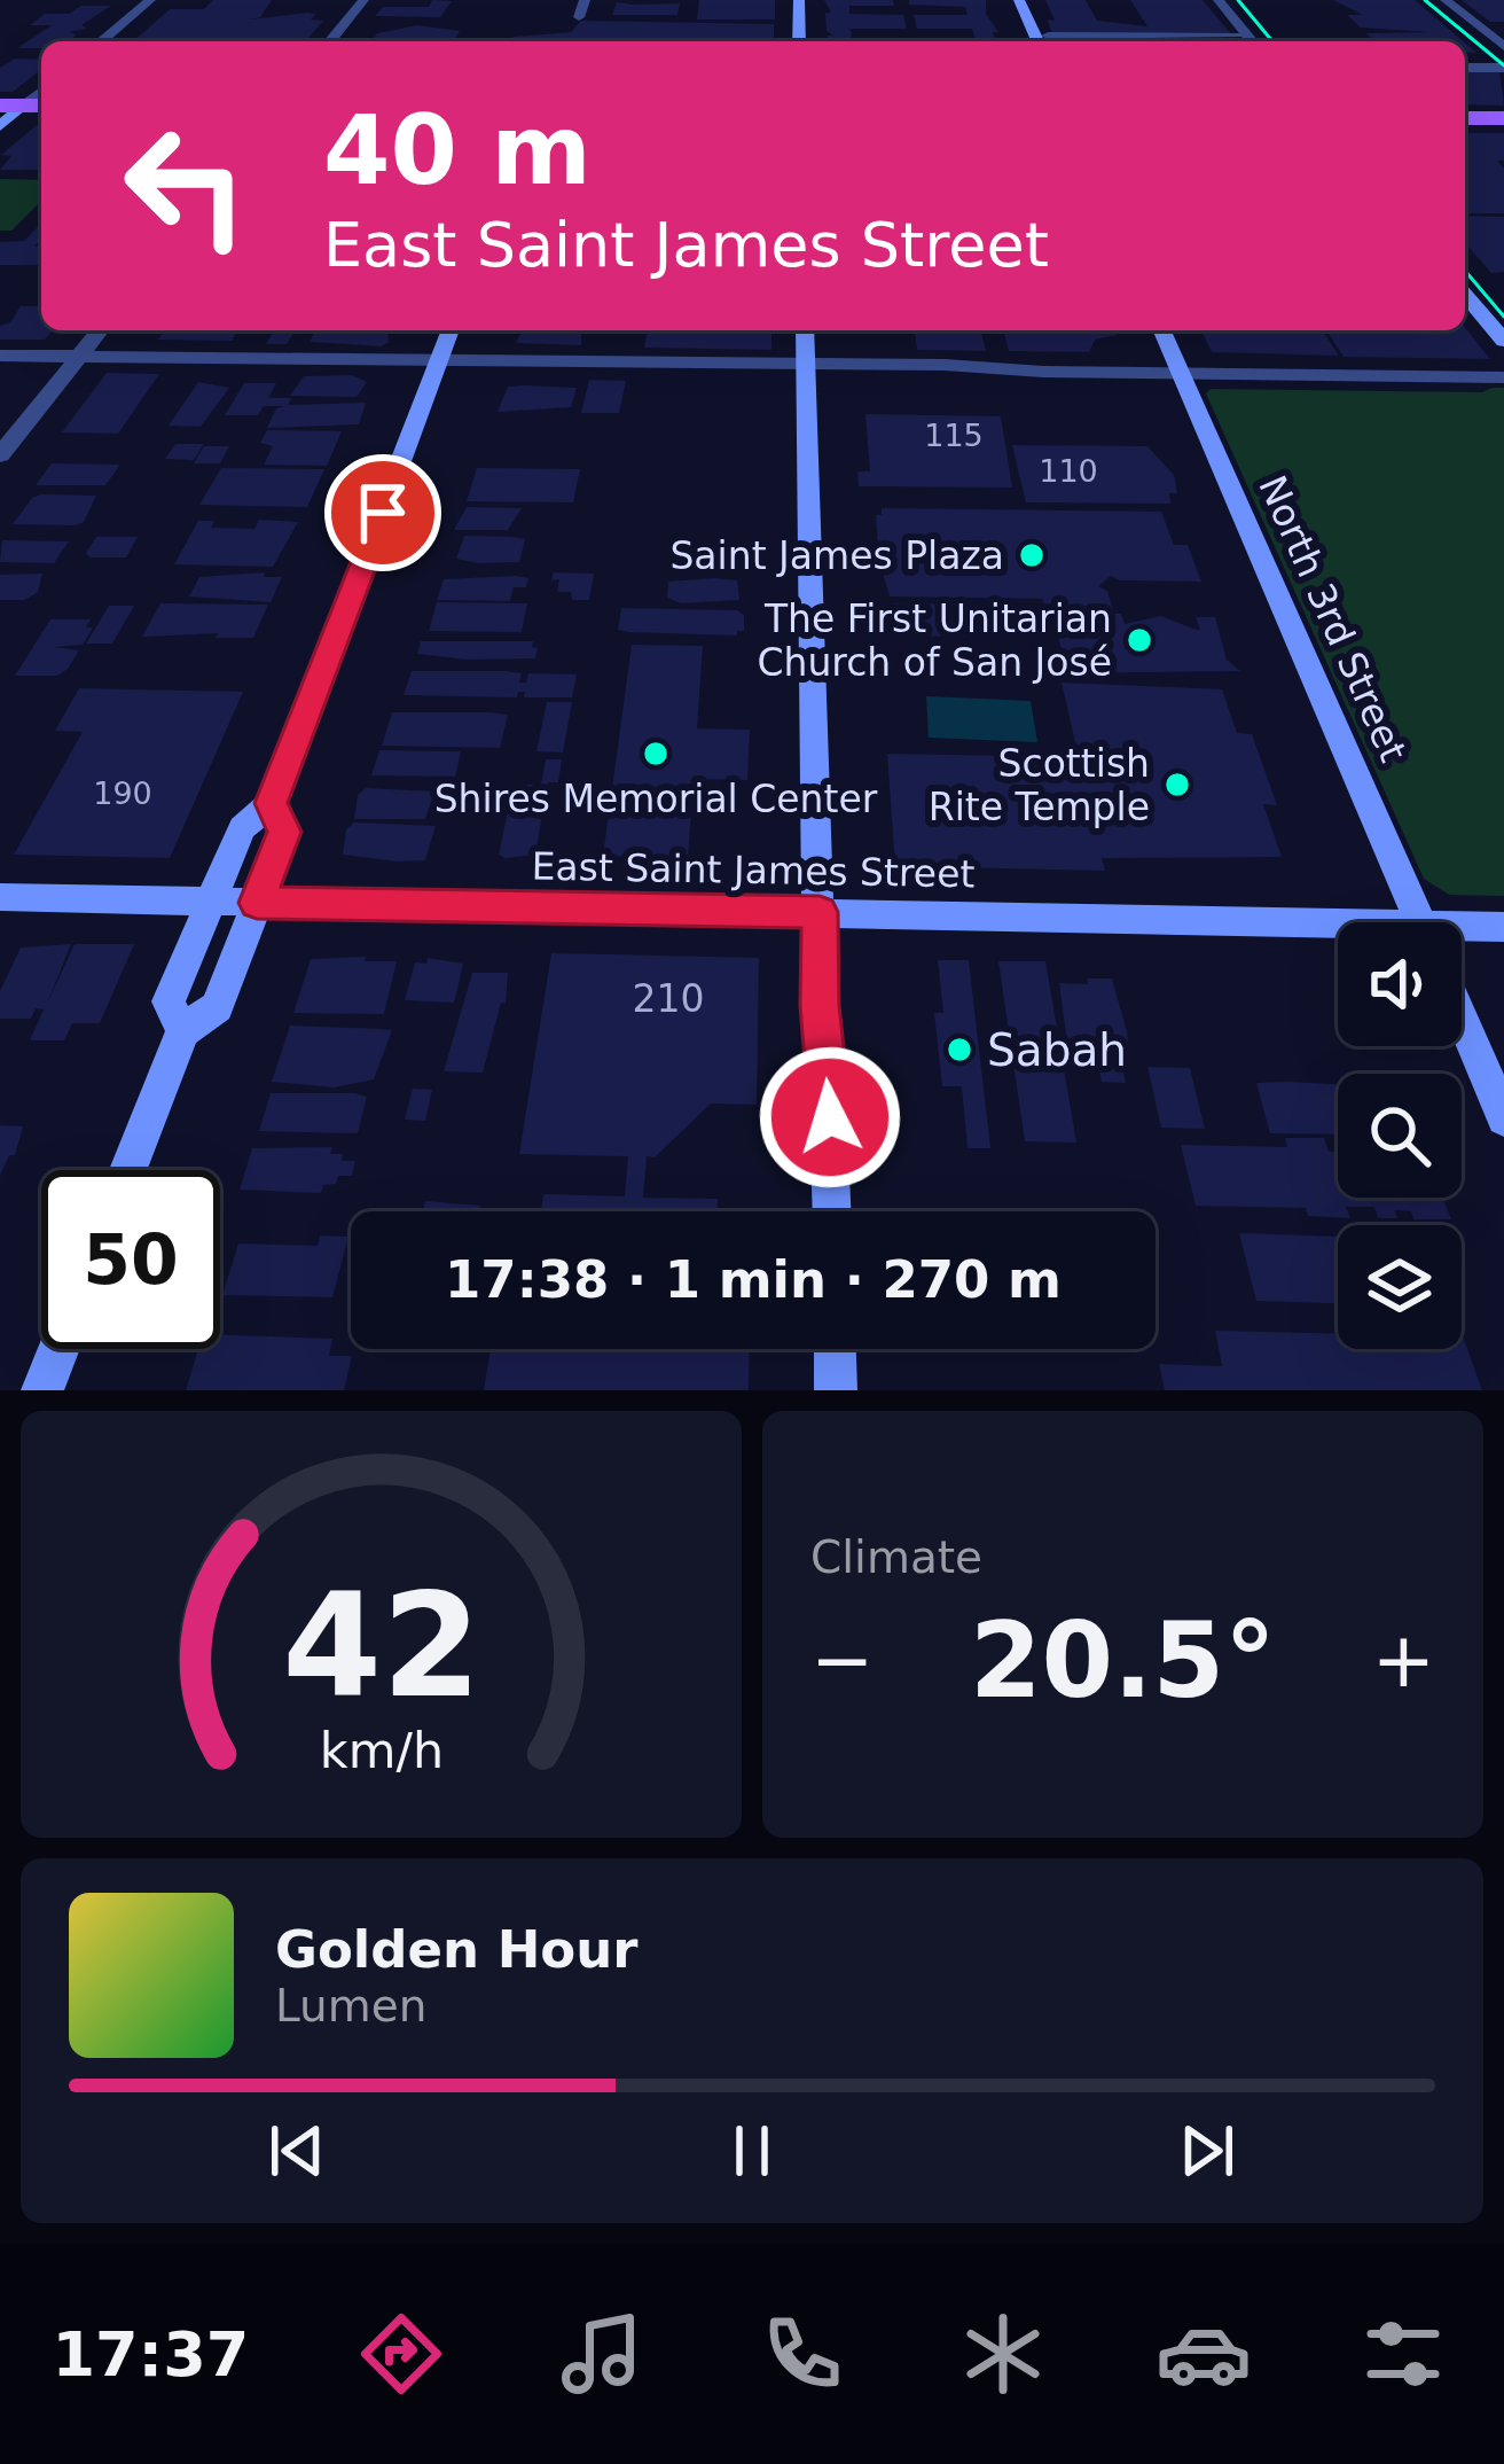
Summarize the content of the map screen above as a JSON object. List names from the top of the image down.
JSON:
{
  "streets": {
    "street": ["North 3rd Street", "East Saint James Street"]
  },
  "places": [
    "Saint James Plaza",
    "The First Unitarian Church of San José",
    "Shires Memorial Center",
    "Scottish Rite Temple",
    "Sabah"
  ],
  "house_numbers": [
    "115",
    "110",
    "190",
    "210"
  ],
  "page": {
    "turn": ["40 m", "East Saint James Street"],
    "limit": "50",
    "trip": "17:38 · 1 min · 270 m",
    "tile": "Climate",
    "heat": ["−", "20.5°", "+"],
    "song": ["Golden Hour", "Lumen"],
    "tabs": "17:37",
    "gauge": ["42", "km/h"]
  }
}
